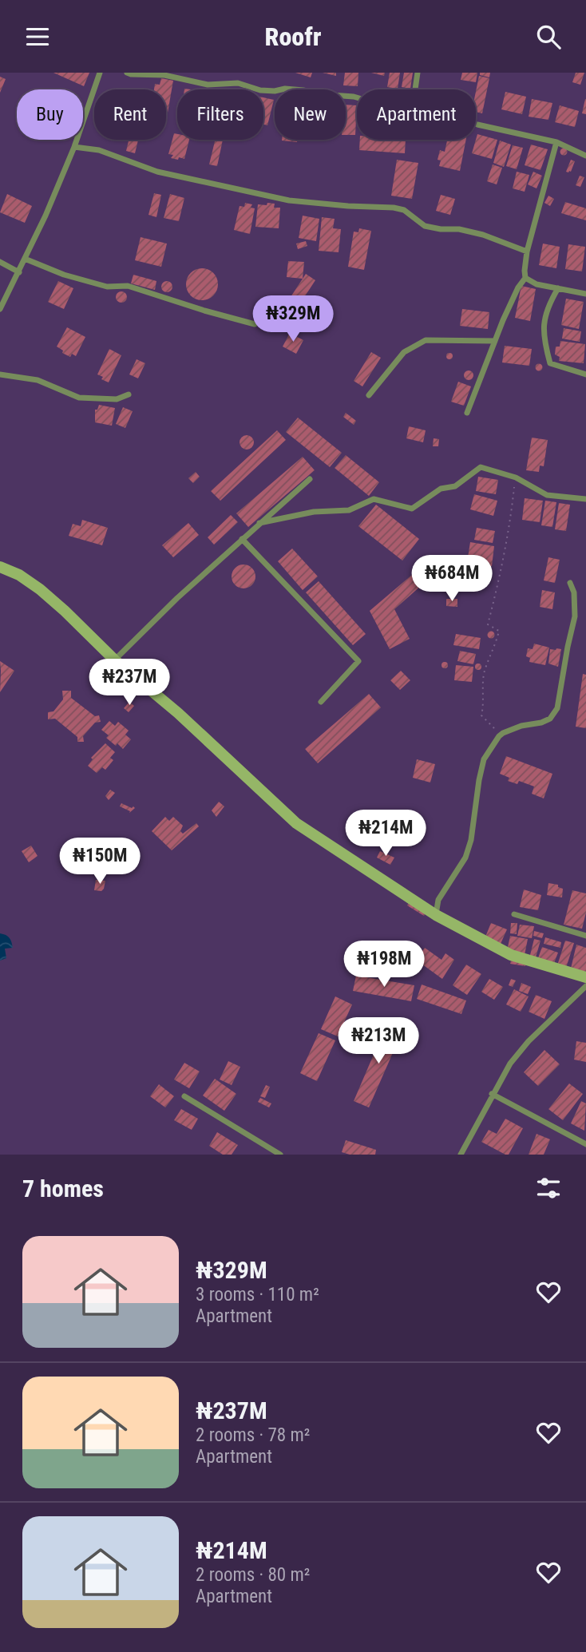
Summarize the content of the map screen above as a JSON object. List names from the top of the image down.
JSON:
{
  "page": {
    "header": "Roofr",
    "chip": [
      "Buy",
      "Rent",
      "Filters",
      "New",
      "Apartment"
    ],
    "price": [
      "₦329M",
      "₦684M",
      "₦237M",
      "₦214M",
      "₦150M",
      "₦198M",
      "₦213M"
    ],
    "heading": "7 homes",
    "list": [
      {
        "name": "₦329M",
        "note": "3 rooms · 110 m² · Apartment"
      },
      {
        "name": "₦237M",
        "note": "2 rooms · 78 m² · Apartment"
      },
      {
        "name": "₦214M",
        "note": "2 rooms · 80 m² · Apartment"
      }
    ]
  }
}
